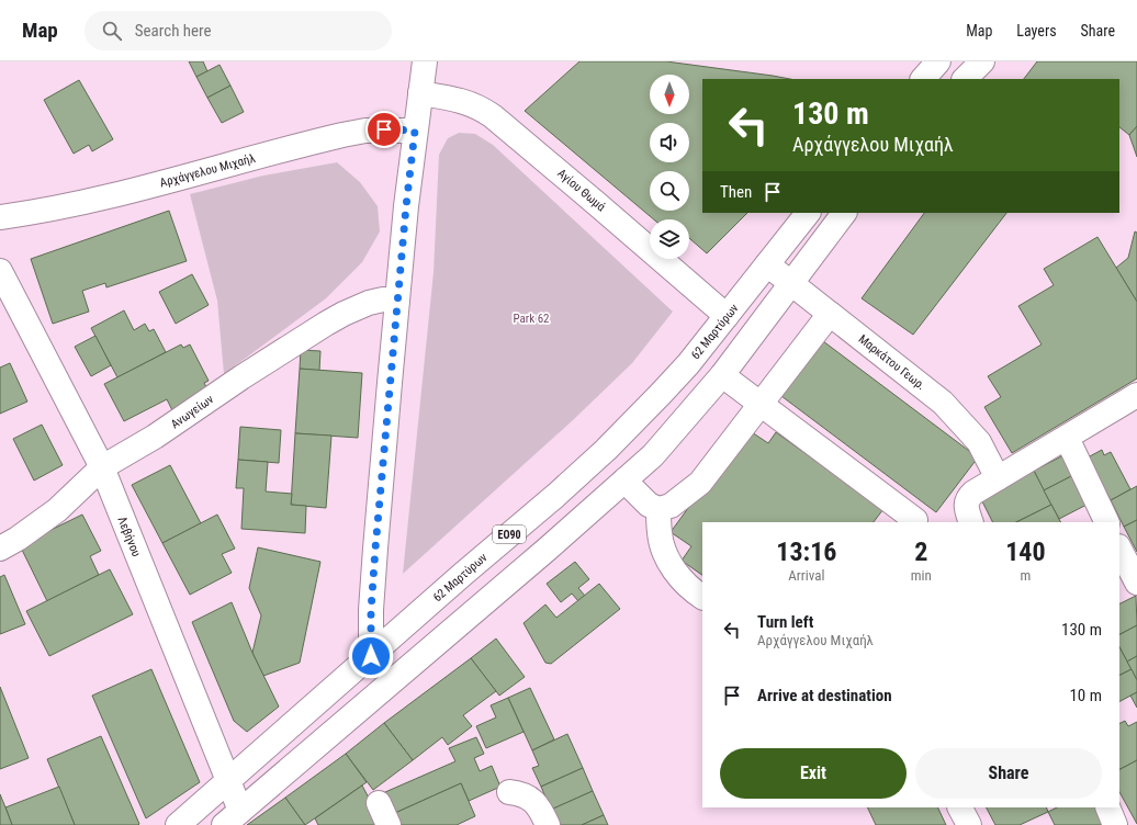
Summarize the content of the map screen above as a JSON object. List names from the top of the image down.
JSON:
{
  "streets": {
    "street": [
      "Αρχάγγελου Μιχαήλ",
      "Αγίου Θωμά",
      "62 Μαρτύρων",
      "Μαρκάτου Γεωρ.",
      "Ανωγείων",
      "ΕΟ90",
      "Λεβήνου"
    ]
  },
  "crossings": [
    ["Αγίου Θωμά", "62 Μαρτύρων"],
    ["62 Μαρτύρων", "Μαρκάτου Γεωρ."],
    ["62 Μαρτύρων", "Λεβήνου"],
    ["Ανωγείων", "Λεβήνου"]
  ],
  "parks": ["Park 62"],
  "north": "bottom",
  "page": {
    "header": "Map",
    "search": "Search here",
    "nav": ["Map", "Layers", "Share"],
    "turn": ["130 m", "Αρχάγγελου Μιχαήλ"],
    "then": "Then",
    "eta": [
      "13:16",
      "Arrival",
      "2",
      "min",
      "140",
      "m"
    ],
    "list": [
      {
        "name": "Turn left",
        "note": "Αρχάγγελου Μιχαήλ",
        "value": "130 m"
      },
      {
        "name": "Arrive at destination",
        "value": "10 m"
      }
    ],
    "buttons": ["Exit", "Share"]
  }
}
